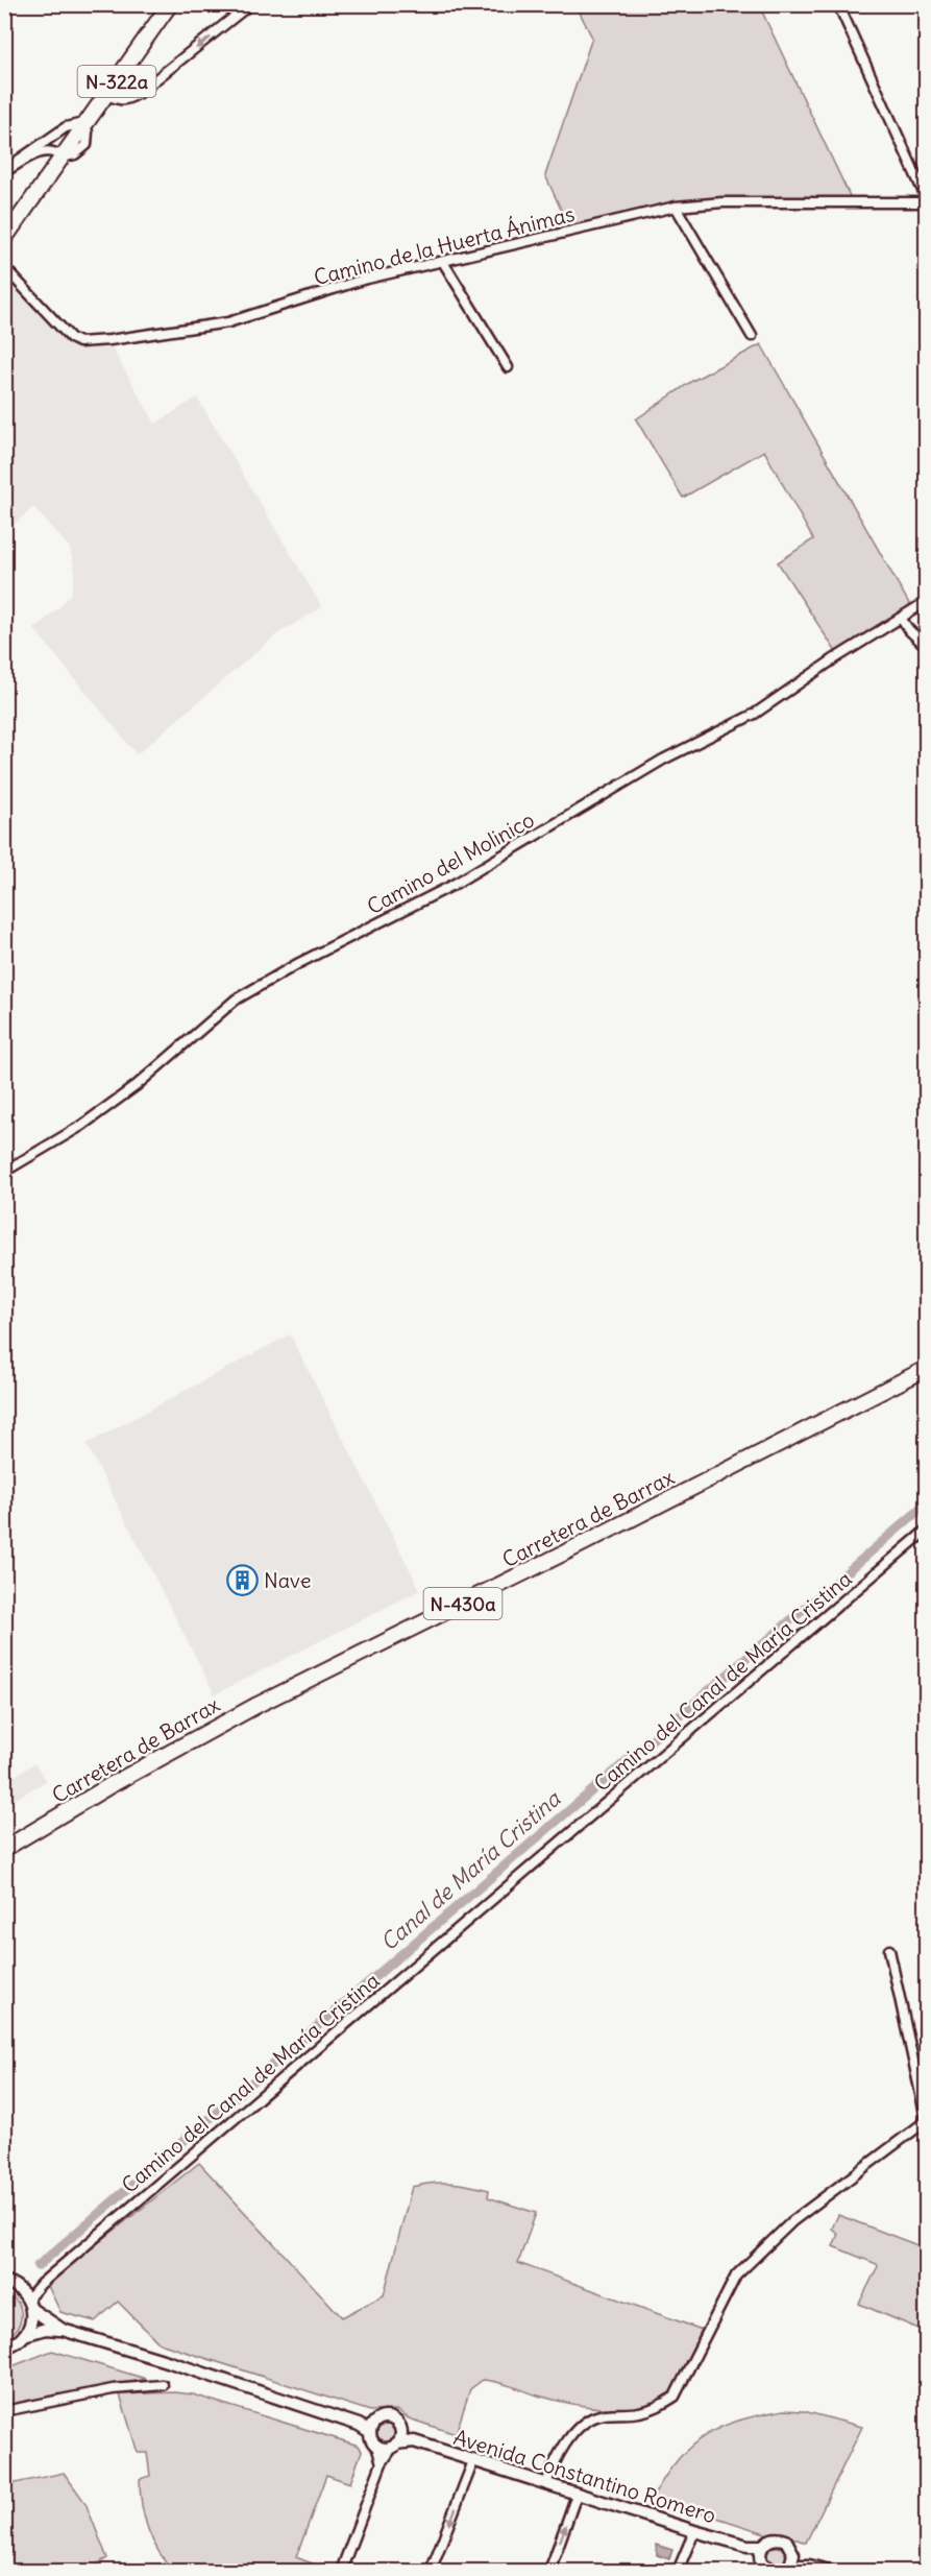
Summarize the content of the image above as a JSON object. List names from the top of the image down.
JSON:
{
  "streets": {
    "highway": ["N-322a", "Carretera de Barrax", "N-430a"],
    "street": [
      "Camino de la Huerta Ánimas",
      "Camino del Molinico",
      "Camino del Canal de María Cristina",
      "Avenida Constantino Romero"
    ]
  },
  "water": ["Canal de María Cristina"],
  "places": {
    "building": ["Nave"]
  }
}
